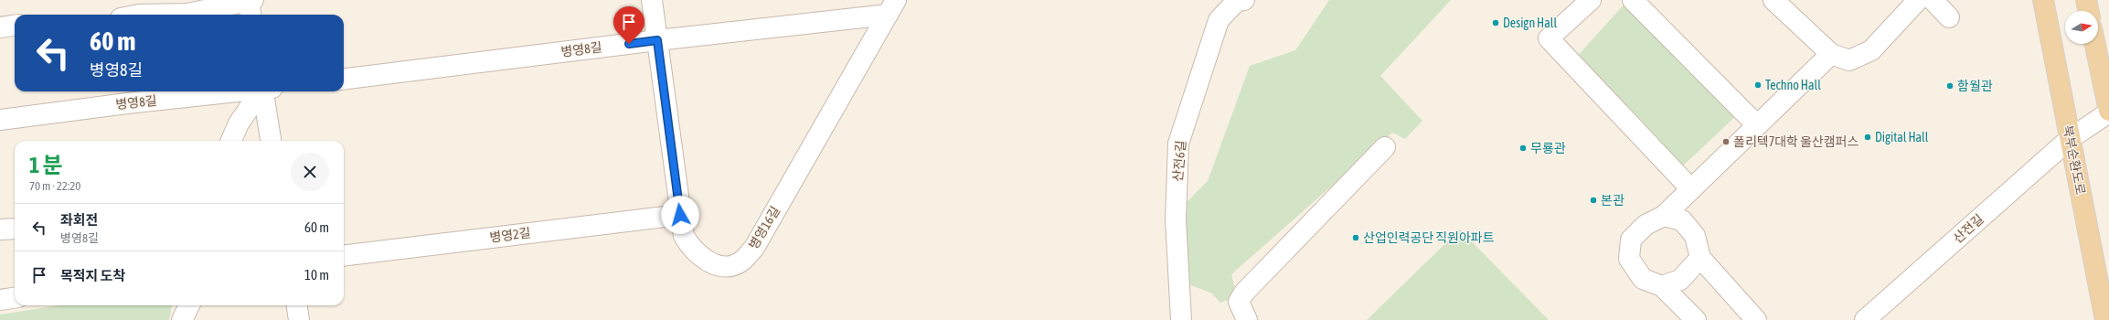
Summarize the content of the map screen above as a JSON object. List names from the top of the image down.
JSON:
{
  "streets": {
    "main road": ["북부순환도로"],
    "street": [
      "병영8길",
      "산전6길",
      "병영16길",
      "산전길",
      "병영2길"
    ]
  },
  "crossings": [
    ["병영8길", "병영16길"],
    ["북부순환도로", "산전길"],
    ["병영16길", "병영2길"]
  ],
  "places": [
    "Design Hall",
    "Techno Hall",
    "함월관",
    "Digital Hall",
    "폴리텍7대학 울산캠퍼스",
    "무룡관",
    "본관",
    "산업인력공단 직원아파트"
  ],
  "north": "right",
  "page": {
    "turn": ["60 m", "병영8길"],
    "heading": ["1 분", "70 m · 22:20"],
    "list": [
      {
        "name": "좌회전",
        "note": "병영8길",
        "value": "60 m"
      },
      {
        "name": "목적지 도착",
        "value": "10 m"
      }
    ]
  }
}
